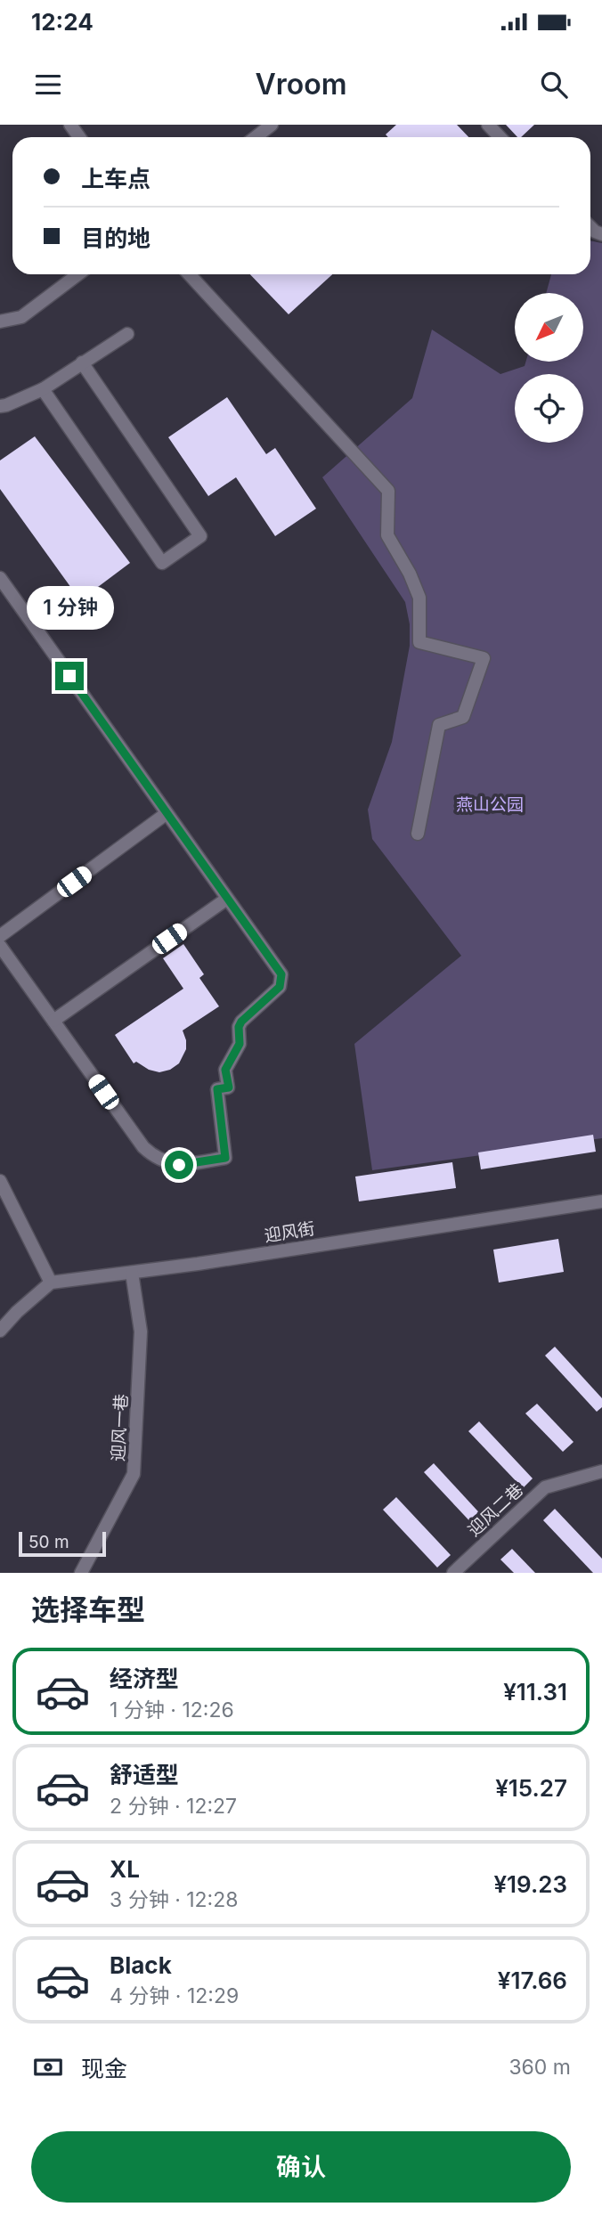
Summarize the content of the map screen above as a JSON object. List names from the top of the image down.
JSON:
{
  "streets": {
    "street": ["迎风街", "迎风一巷", "迎风二巷"]
  },
  "crossings": [
    ["迎风街", "迎风一巷"]
  ],
  "parks": ["燕山公园"],
  "scale_bar": "50 m",
  "north": "bottom left",
  "page": {
    "status": "12:24",
    "header": "Vroom",
    "banner": ["上车点", "目的地"],
    "bubble": "1 分钟",
    "scale": "50 m",
    "heading": "选择车型",
    "list": [
      {
        "name": "经济型",
        "note": "1 分钟 · 12:26",
        "value": "¥11.31"
      },
      {
        "name": "舒适型",
        "note": "2 分钟 · 12:27",
        "value": "¥15.27"
      },
      {
        "name": "XL",
        "note": "3 分钟 · 12:28",
        "value": "¥19.23"
      },
      {
        "name": "Black",
        "note": "4 分钟 · 12:29",
        "value": "¥17.66"
      }
    ],
    "pay": ["现金", "360 m"],
    "buttons": "确认"
  }
}
